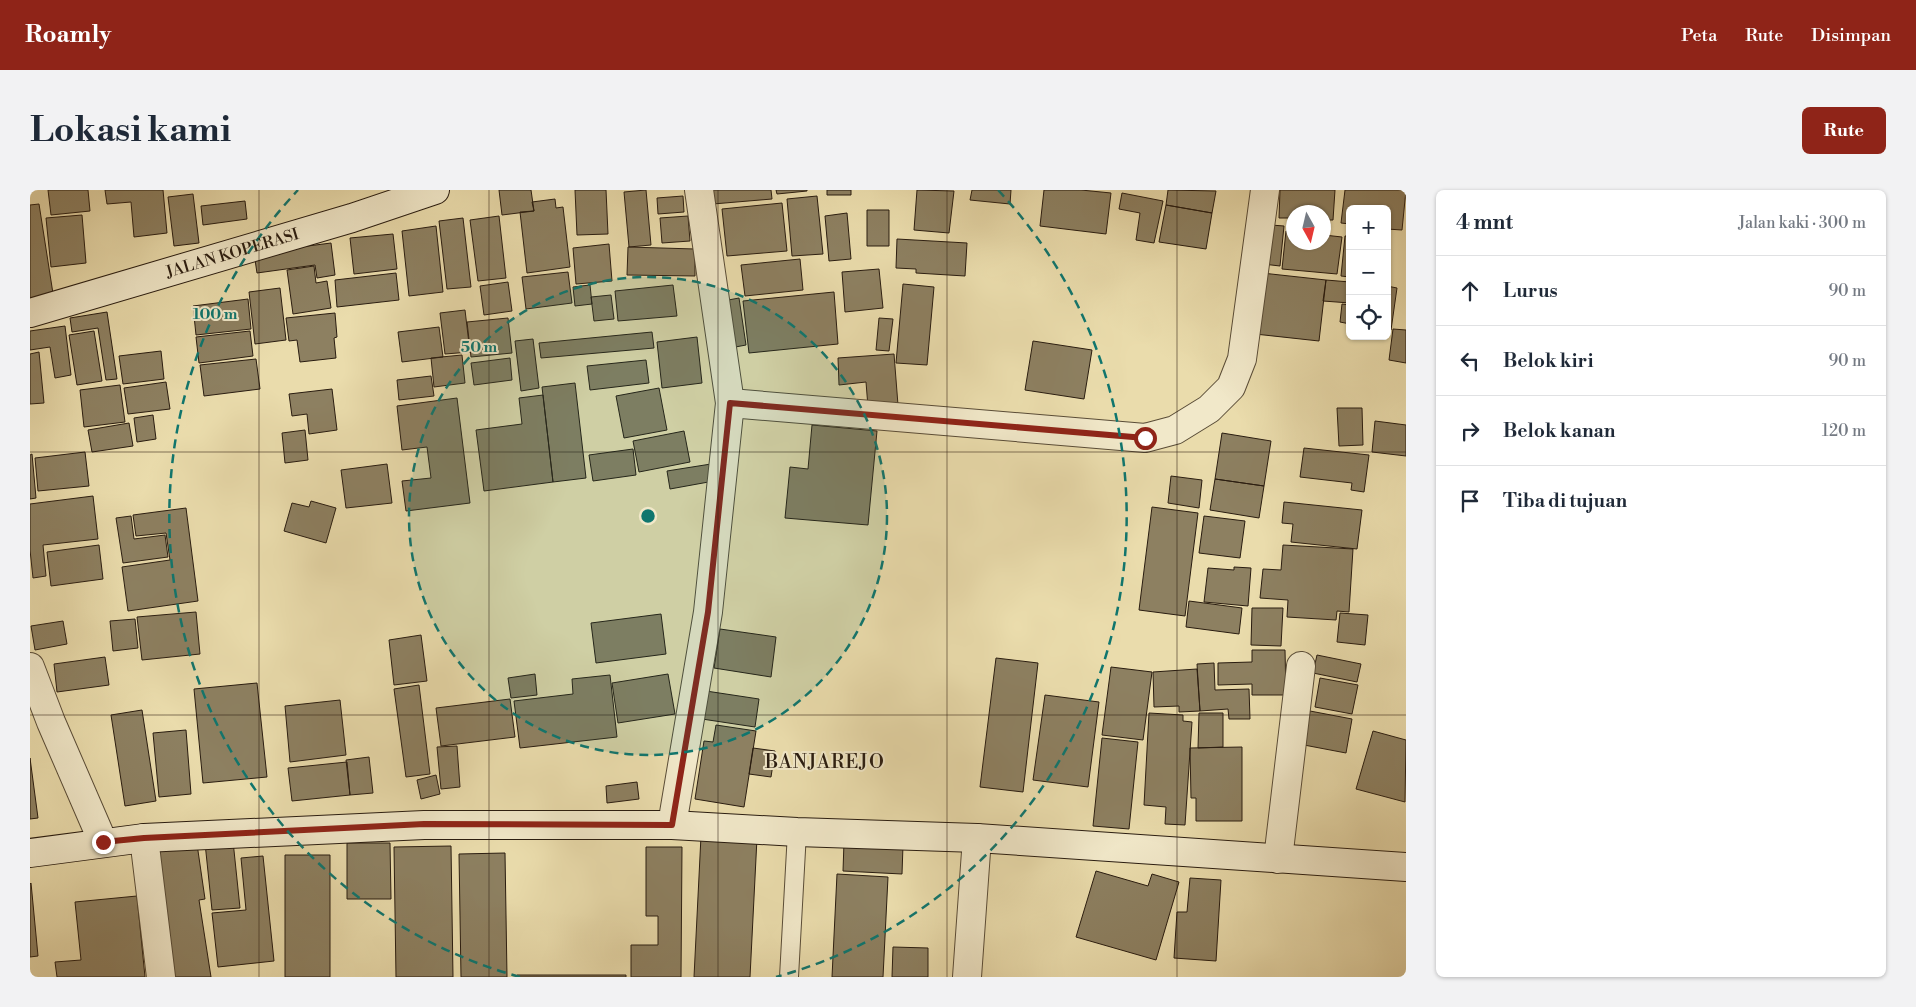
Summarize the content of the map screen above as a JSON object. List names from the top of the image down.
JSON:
{
  "streets": {
    "street": ["JALAN KOPERASI"]
  },
  "districts": ["BANJAREJO"],
  "north": "bottom",
  "page": {
    "header": "Roamly",
    "nav": ["Peta", "Rute", "Disimpan"],
    "buttons": "Rute",
    "title": "Lokasi kami",
    "heading": ["4 mnt", "Jalan kaki · 300 m"],
    "map_buttons": ["+", "−"],
    "list": [
      ["Lurus", "90 m"],
      ["Belok kiri", "90 m"],
      ["Belok kanan", "120 m"],
      "Tiba di tujuan"
    ]
  },
  "rings": ["100 m", "50 m"]
}
